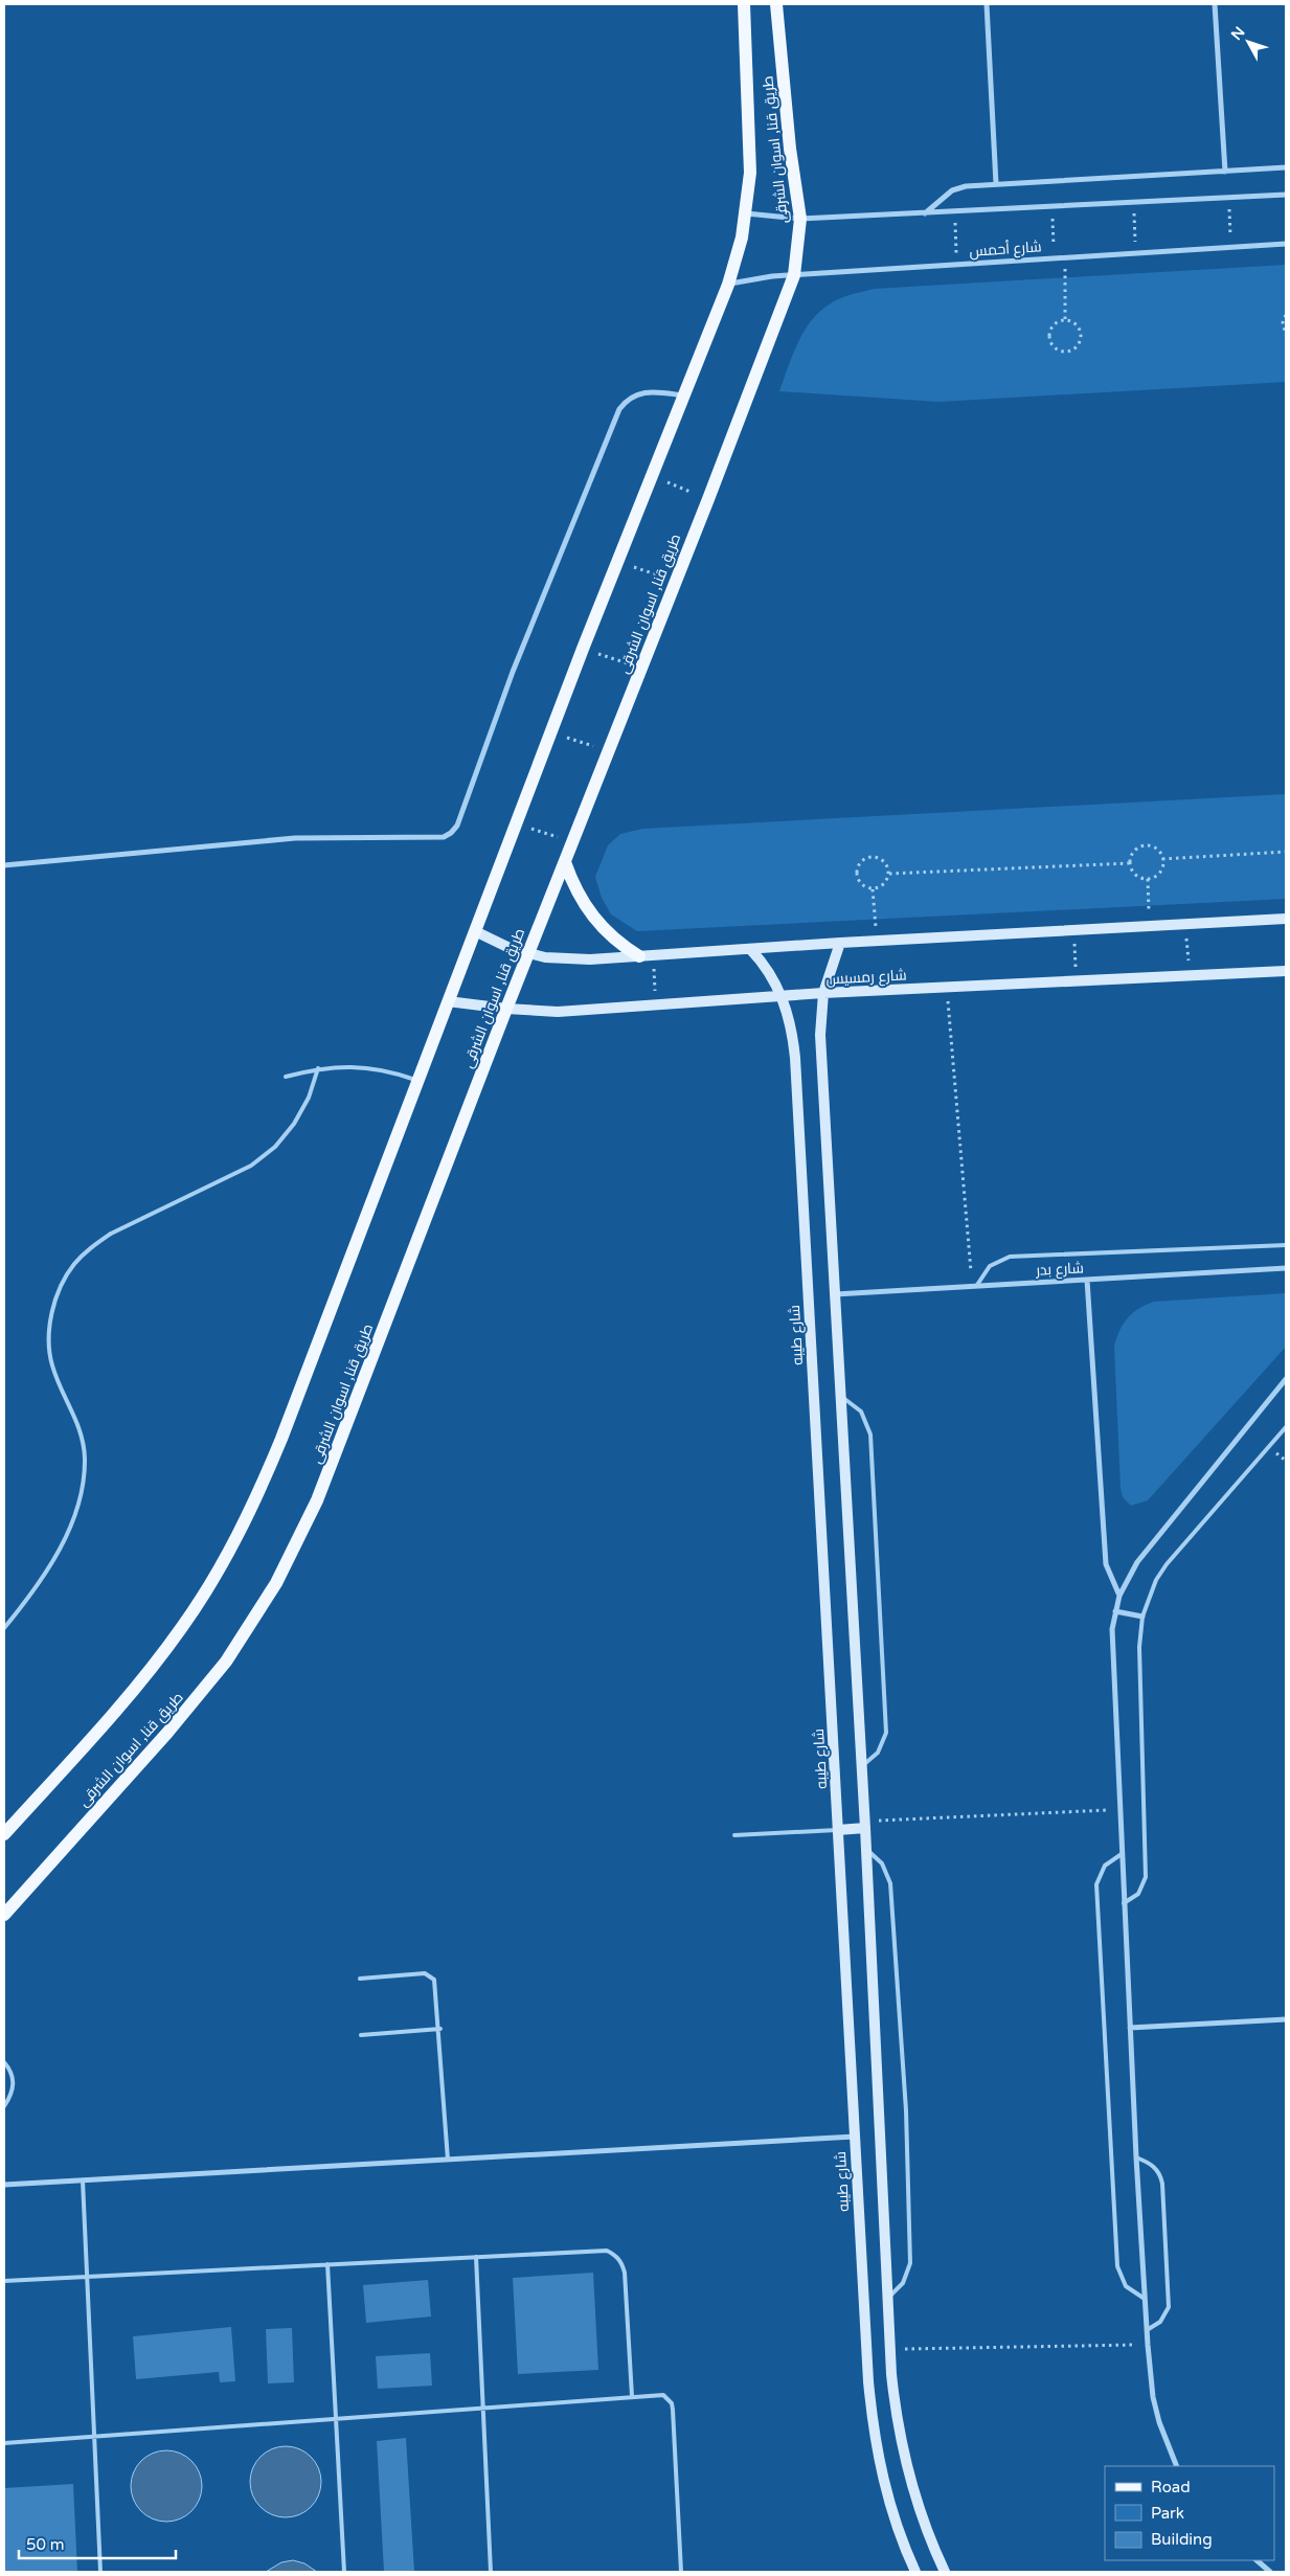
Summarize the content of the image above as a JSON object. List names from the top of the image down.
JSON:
{
  "streets": {
    "main road": ["طريق قنا, اسوان الشرقى", "شارع رمسيس", "شارع طيبه"],
    "street": ["شارع أحمس", "شارع بدر"]
  },
  "crossings": [
    ["طريق قنا, اسوان الشرقى", "شارع أحمس"],
    ["طريق قنا, اسوان الشرقى", "شارع رمسيس"],
    ["شارع رمسيس", "شارع طيبه"]
  ],
  "legend": ["Road", "Park", "Building"],
  "scale_bar": "50 m",
  "north": "top left"
}
